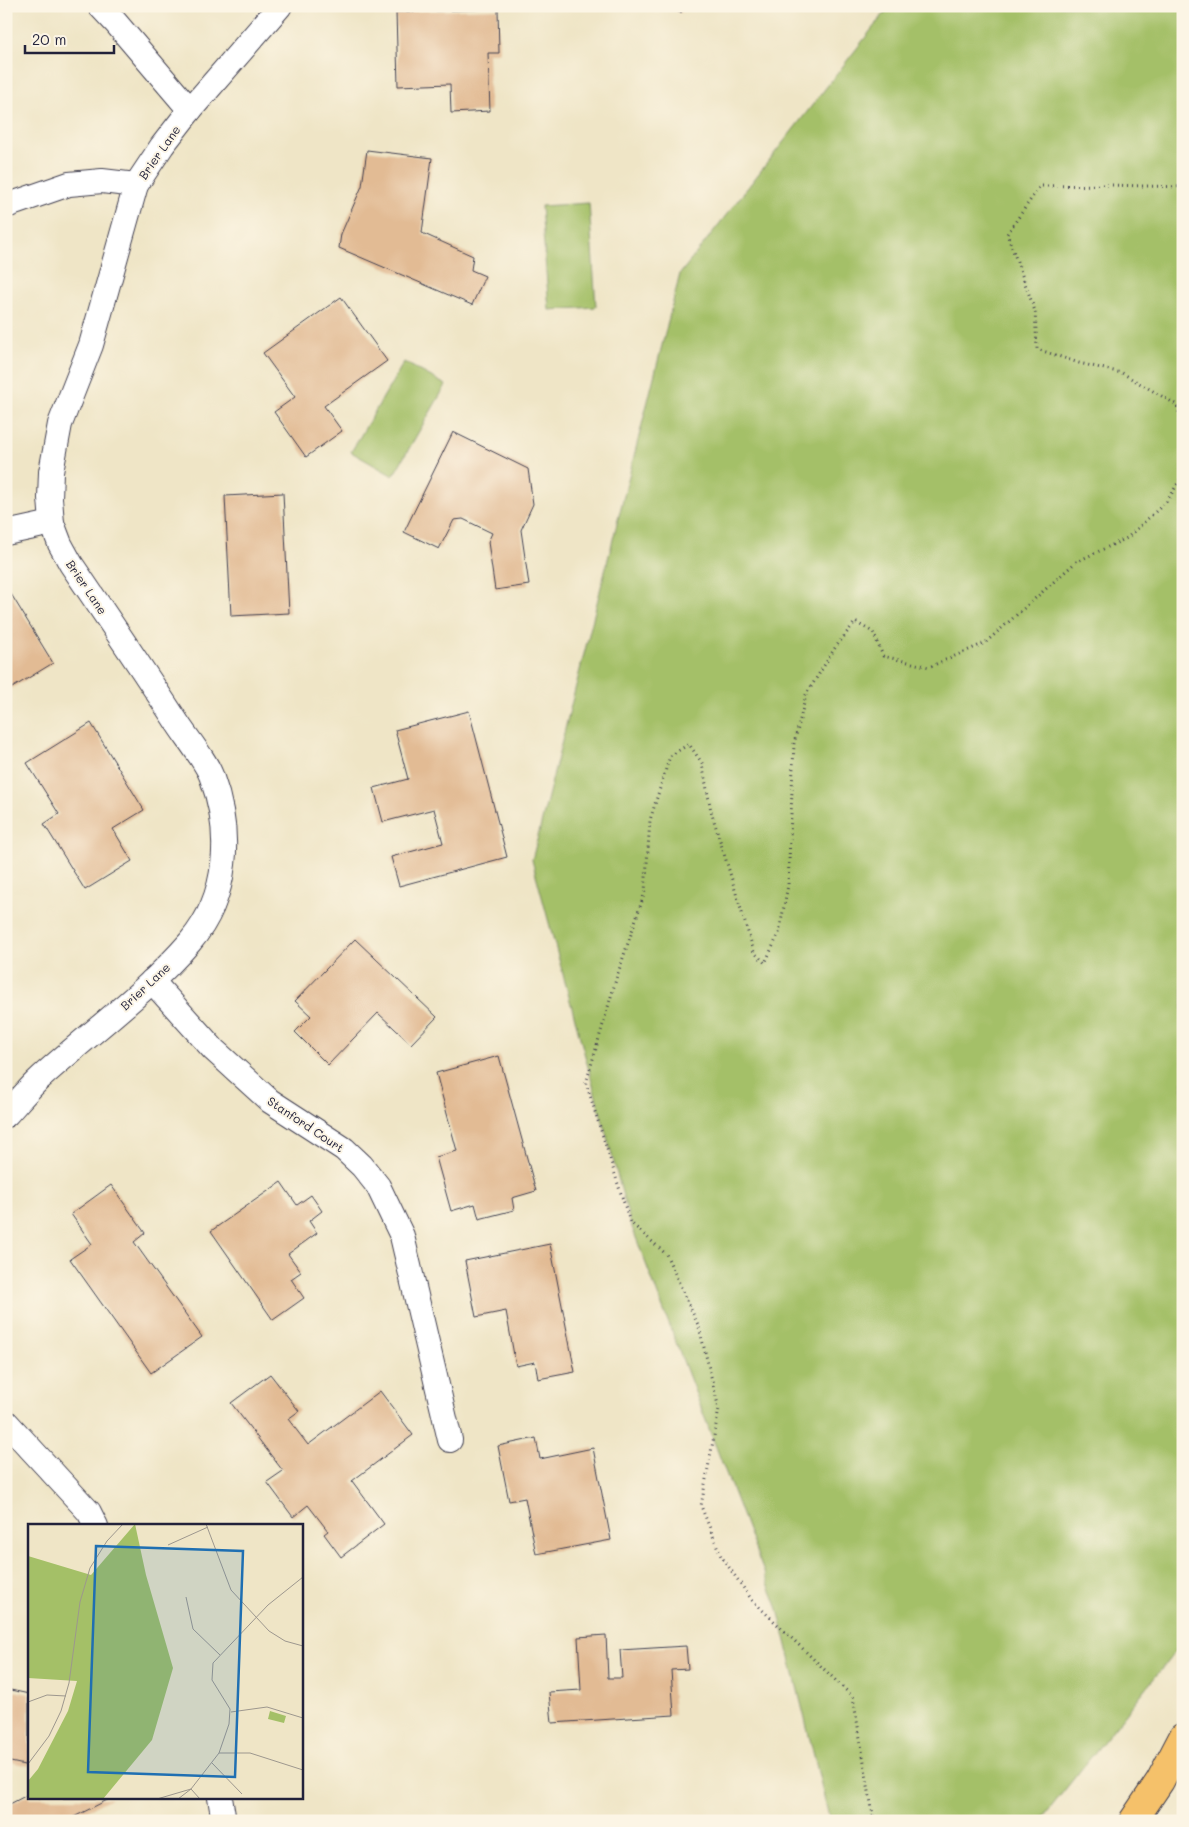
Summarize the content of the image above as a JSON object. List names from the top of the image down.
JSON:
{
  "streets": {
    "street": ["Brier Lane", "Stanford Court"]
  },
  "crossings": [
    ["Brier Lane", "Stanford Court"]
  ],
  "scale_bar": "20 m"
}
